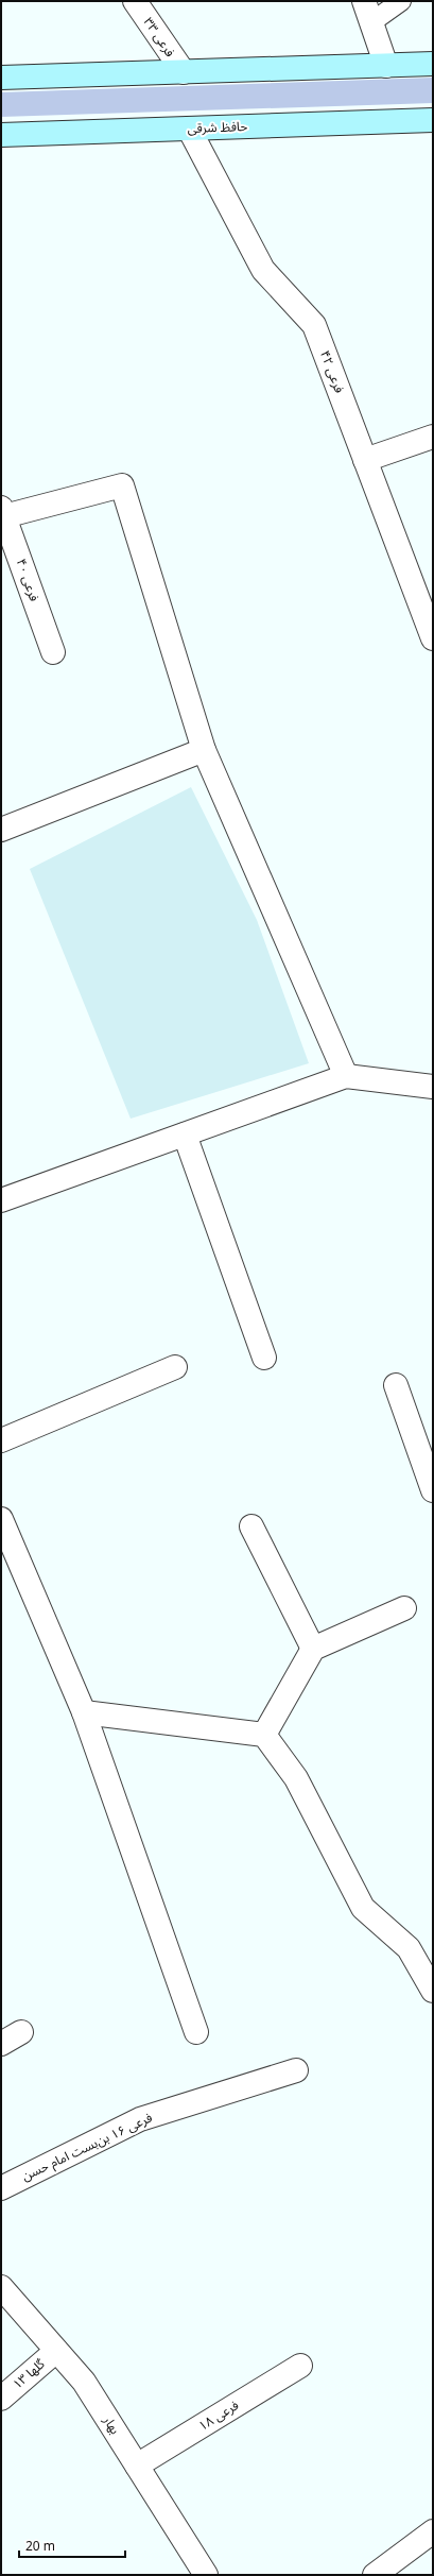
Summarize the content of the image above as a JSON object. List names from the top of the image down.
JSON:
{
  "streets": {
    "main road": ["حافظ شرقی"],
    "street": [
      "فرعی ۳۳",
      "فرعی ۴۲",
      "فرعی ۴۰",
      "فرعی ۱۶ بن‌بست امام حسن",
      "۱۳ گلها",
      "فرعی ۱۸",
      "بهار"
    ]
  },
  "crossings": [
    ["حافظ شرقی", "فرعی ۴۲"],
    ["۱۳ گلها", "بهار"],
    ["فرعی ۱۸", "بهار"]
  ],
  "scale_bar": "20 m"
}
